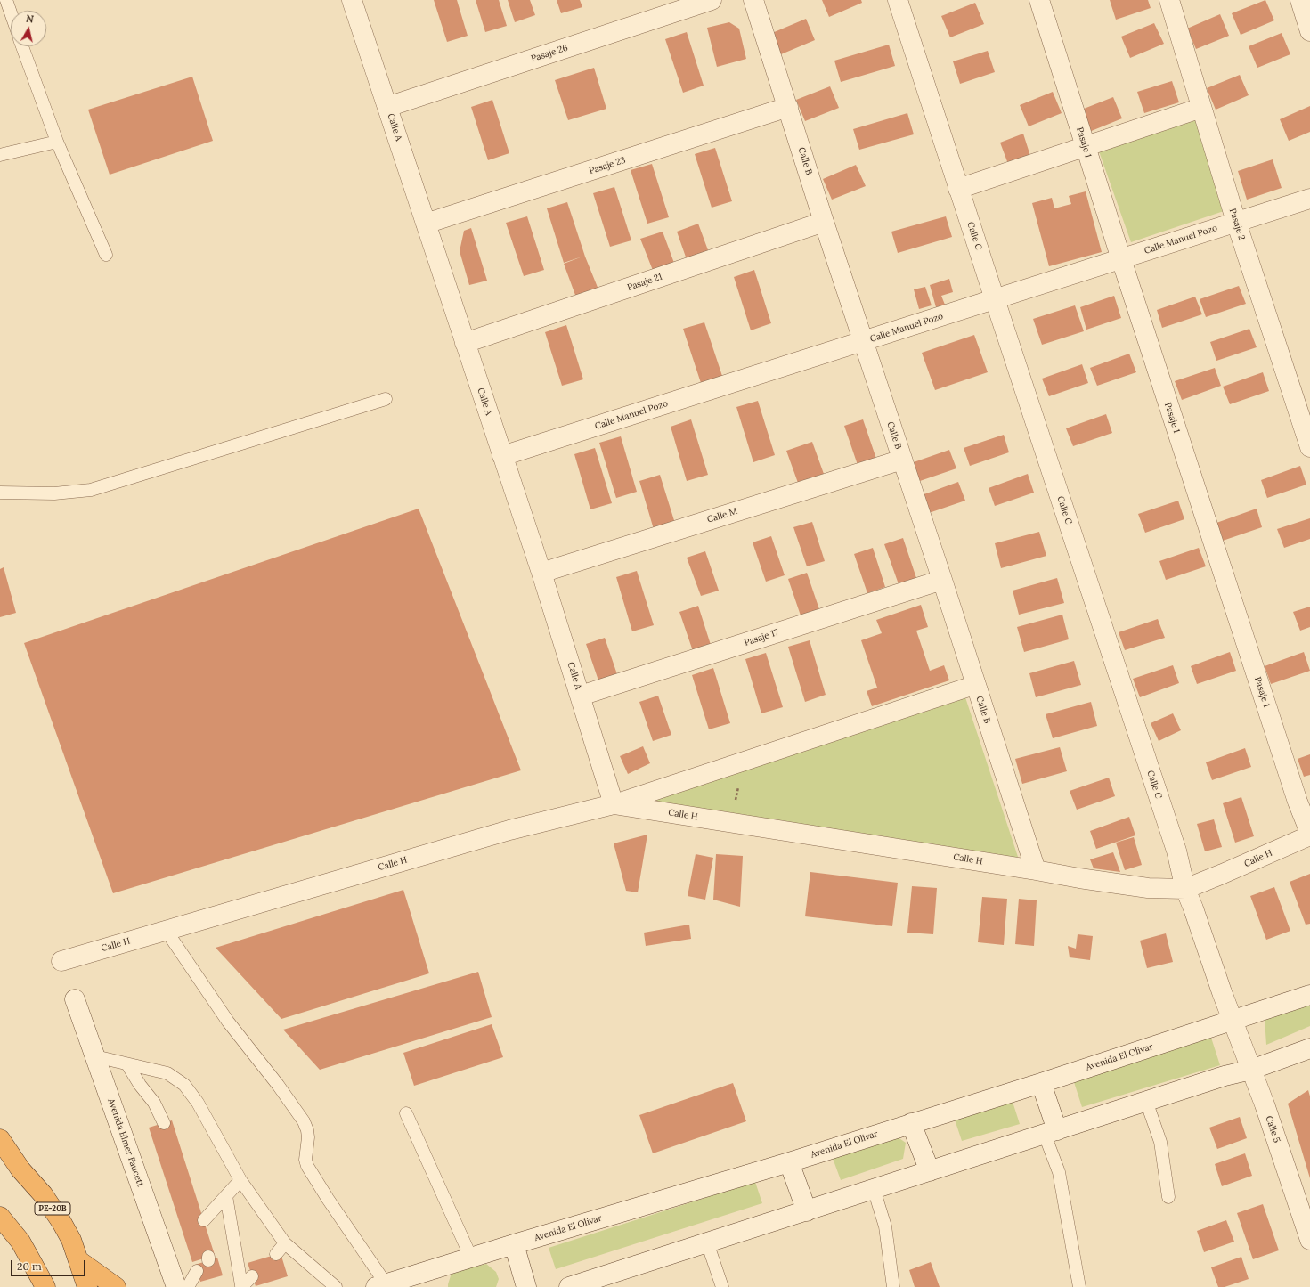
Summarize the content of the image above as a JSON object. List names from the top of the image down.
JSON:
{
  "streets": {
    "highway": ["PE-20B"],
    "street": [
      "Pasaje 26",
      "Calle A",
      "Pasaje 1",
      "Calle B",
      "Pasaje 23",
      "Pasaje 2",
      "Calle C",
      "Calle Manuel Pozo",
      "Pasaje 21",
      "Calle M",
      "Pasaje 17",
      "Calle H",
      "Avenida El Olivar",
      "Calle 5",
      "Avenida Elmer Faucett"
    ]
  },
  "crossings": [
    ["Pasaje 26", "Calle A"],
    ["Calle A", "Pasaje 23"],
    ["Calle A", "Calle Manuel Pozo"],
    ["Calle A", "Pasaje 21"],
    ["Calle A", "Calle M"],
    ["Calle A", "Pasaje 17"],
    ["Calle A", "Calle H"],
    ["Pasaje 1", "Calle Manuel Pozo"],
    ["Pasaje 1", "Calle H"],
    ["Calle B", "Pasaje 23"],
    ["Calle B", "Calle Manuel Pozo"],
    ["Calle B", "Pasaje 21"],
    ["Calle B", "Calle M"],
    ["Calle B", "Pasaje 17"],
    ["Calle B", "Calle H"],
    ["Pasaje 2", "Calle Manuel Pozo"],
    ["Calle C", "Calle Manuel Pozo"],
    ["Calle C", "Calle H"],
    ["Calle C", "Avenida El Olivar"],
    ["Calle C", "Calle 5"],
    ["Avenida El Olivar", "Calle 5"]
  ],
  "scale_bar": "20 m",
  "north": "top"
}
